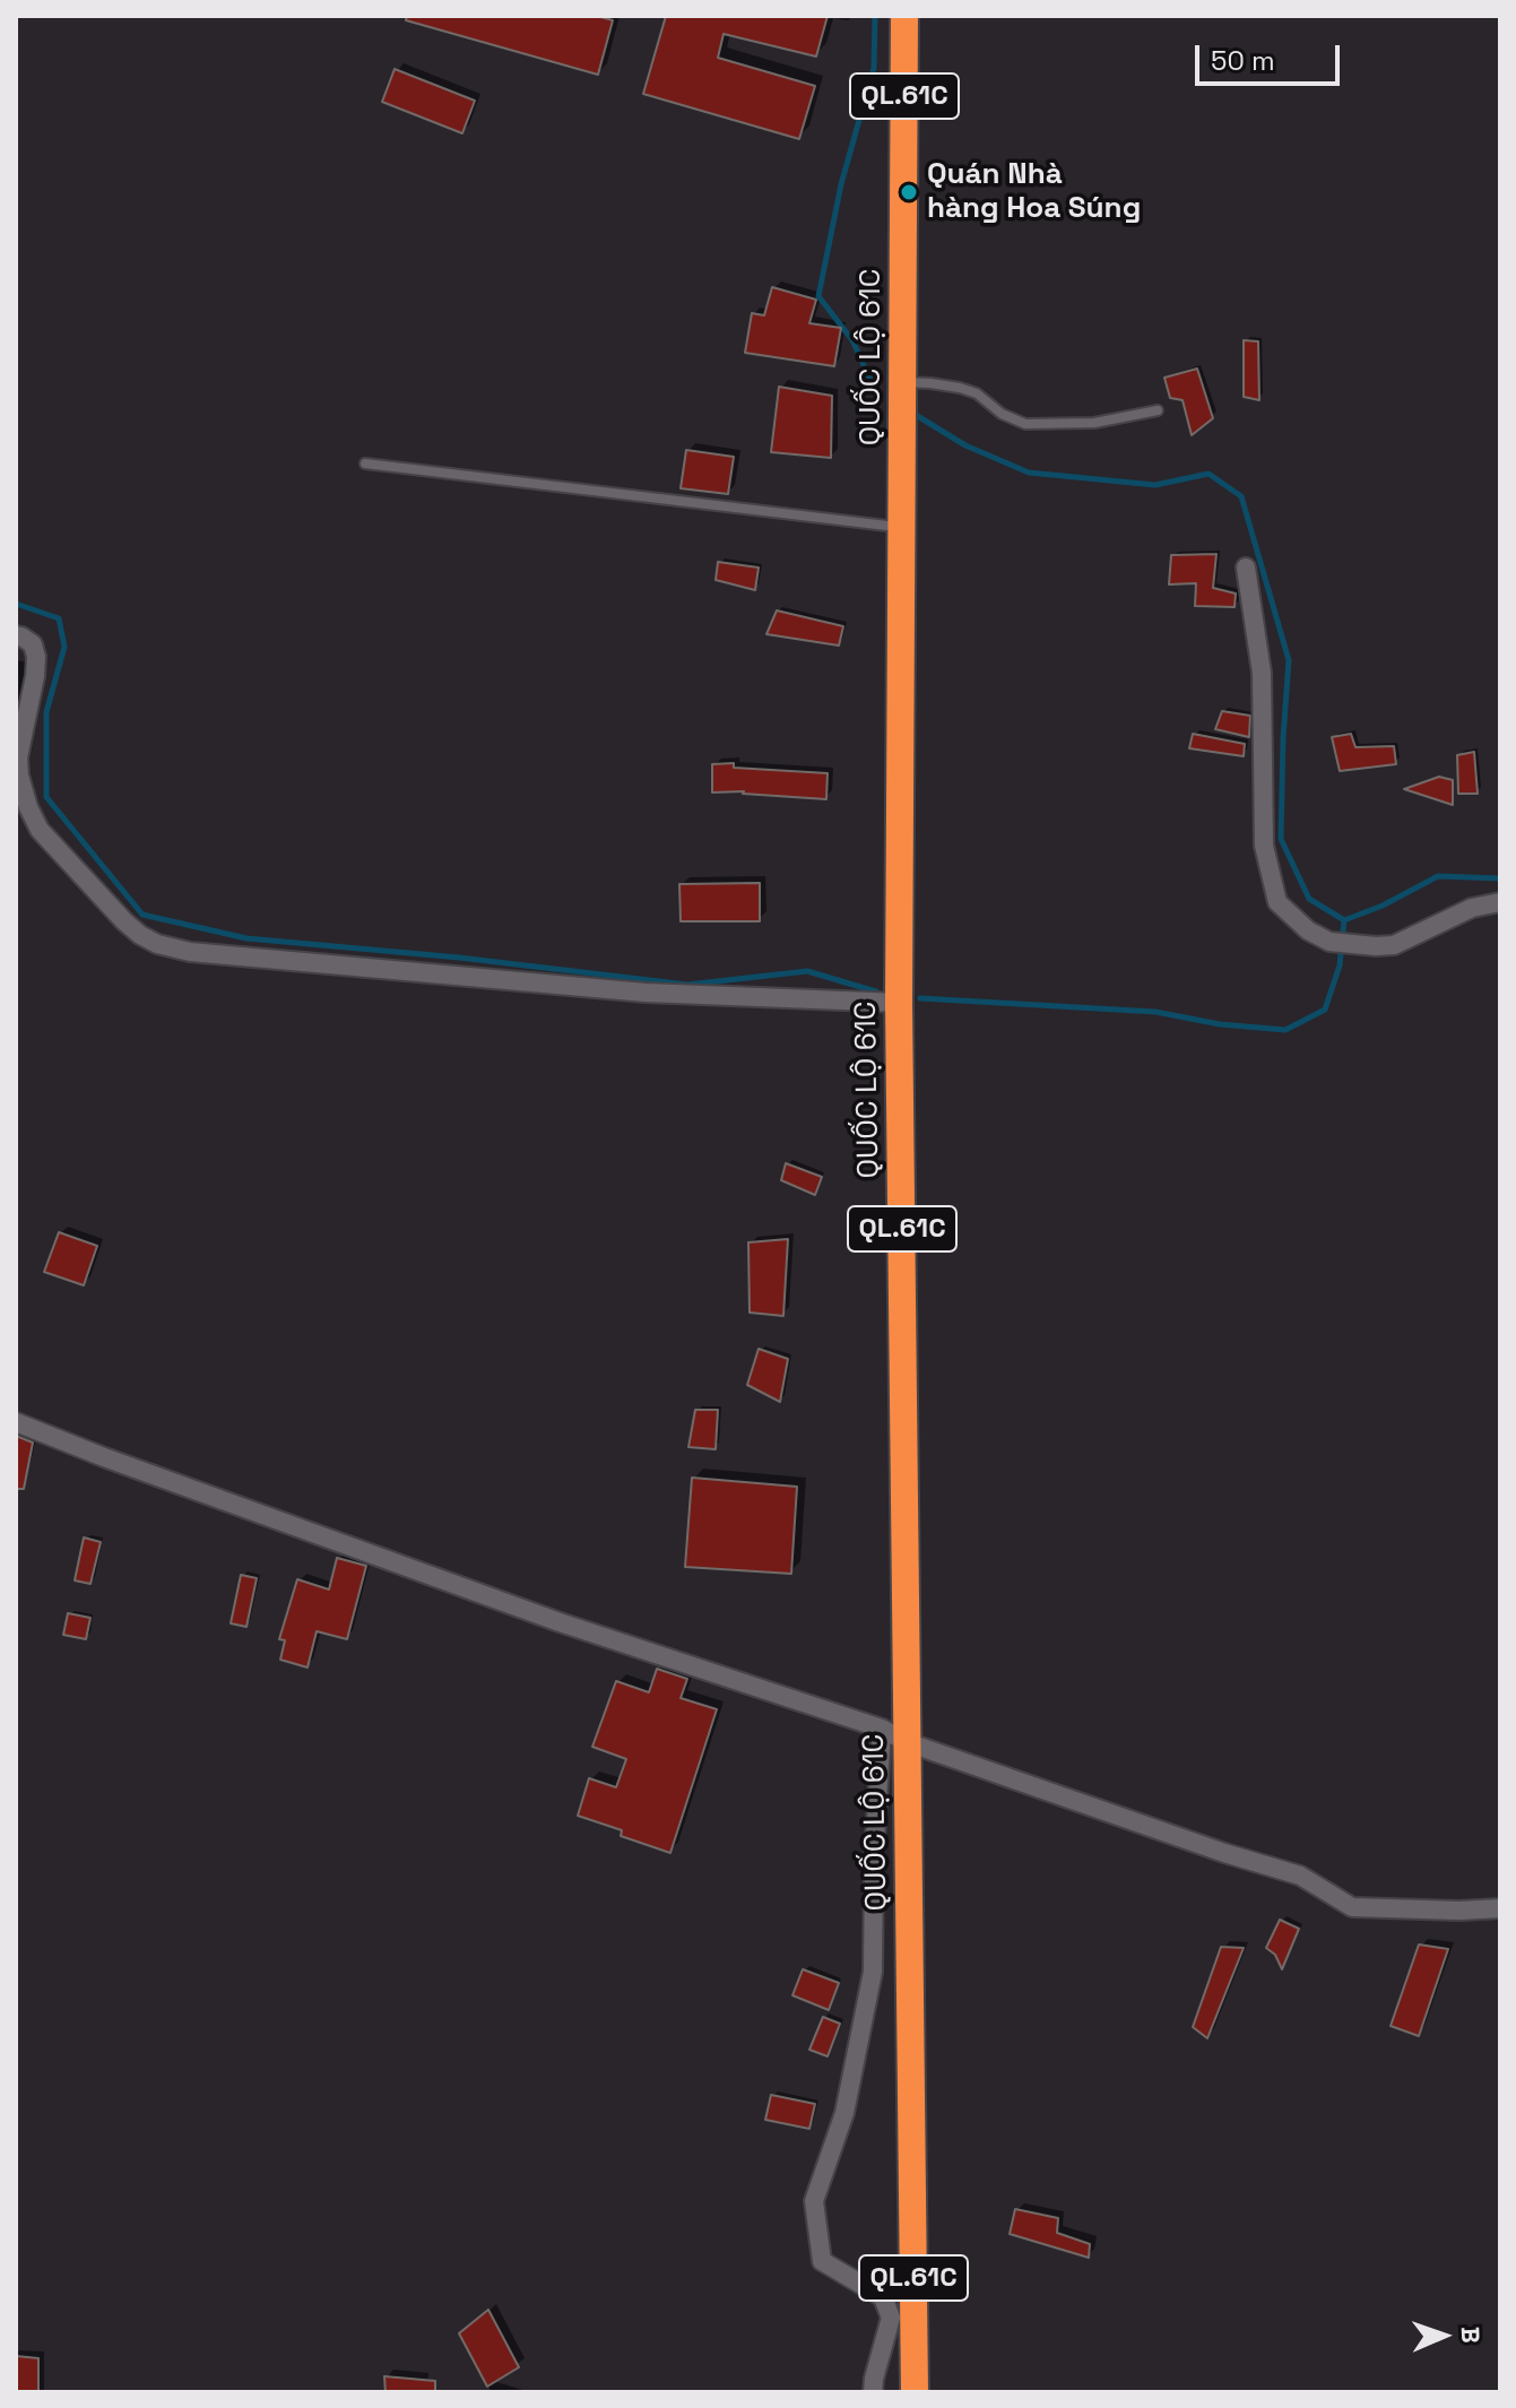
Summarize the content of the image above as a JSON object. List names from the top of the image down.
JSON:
{
  "streets": {
    "highway": ["QL.61C", "QUỐC LỘ 61C"]
  },
  "places": ["Quán Nhà hàng Hoa Súng"],
  "scale_bar": "50 m",
  "north": "right"
}
